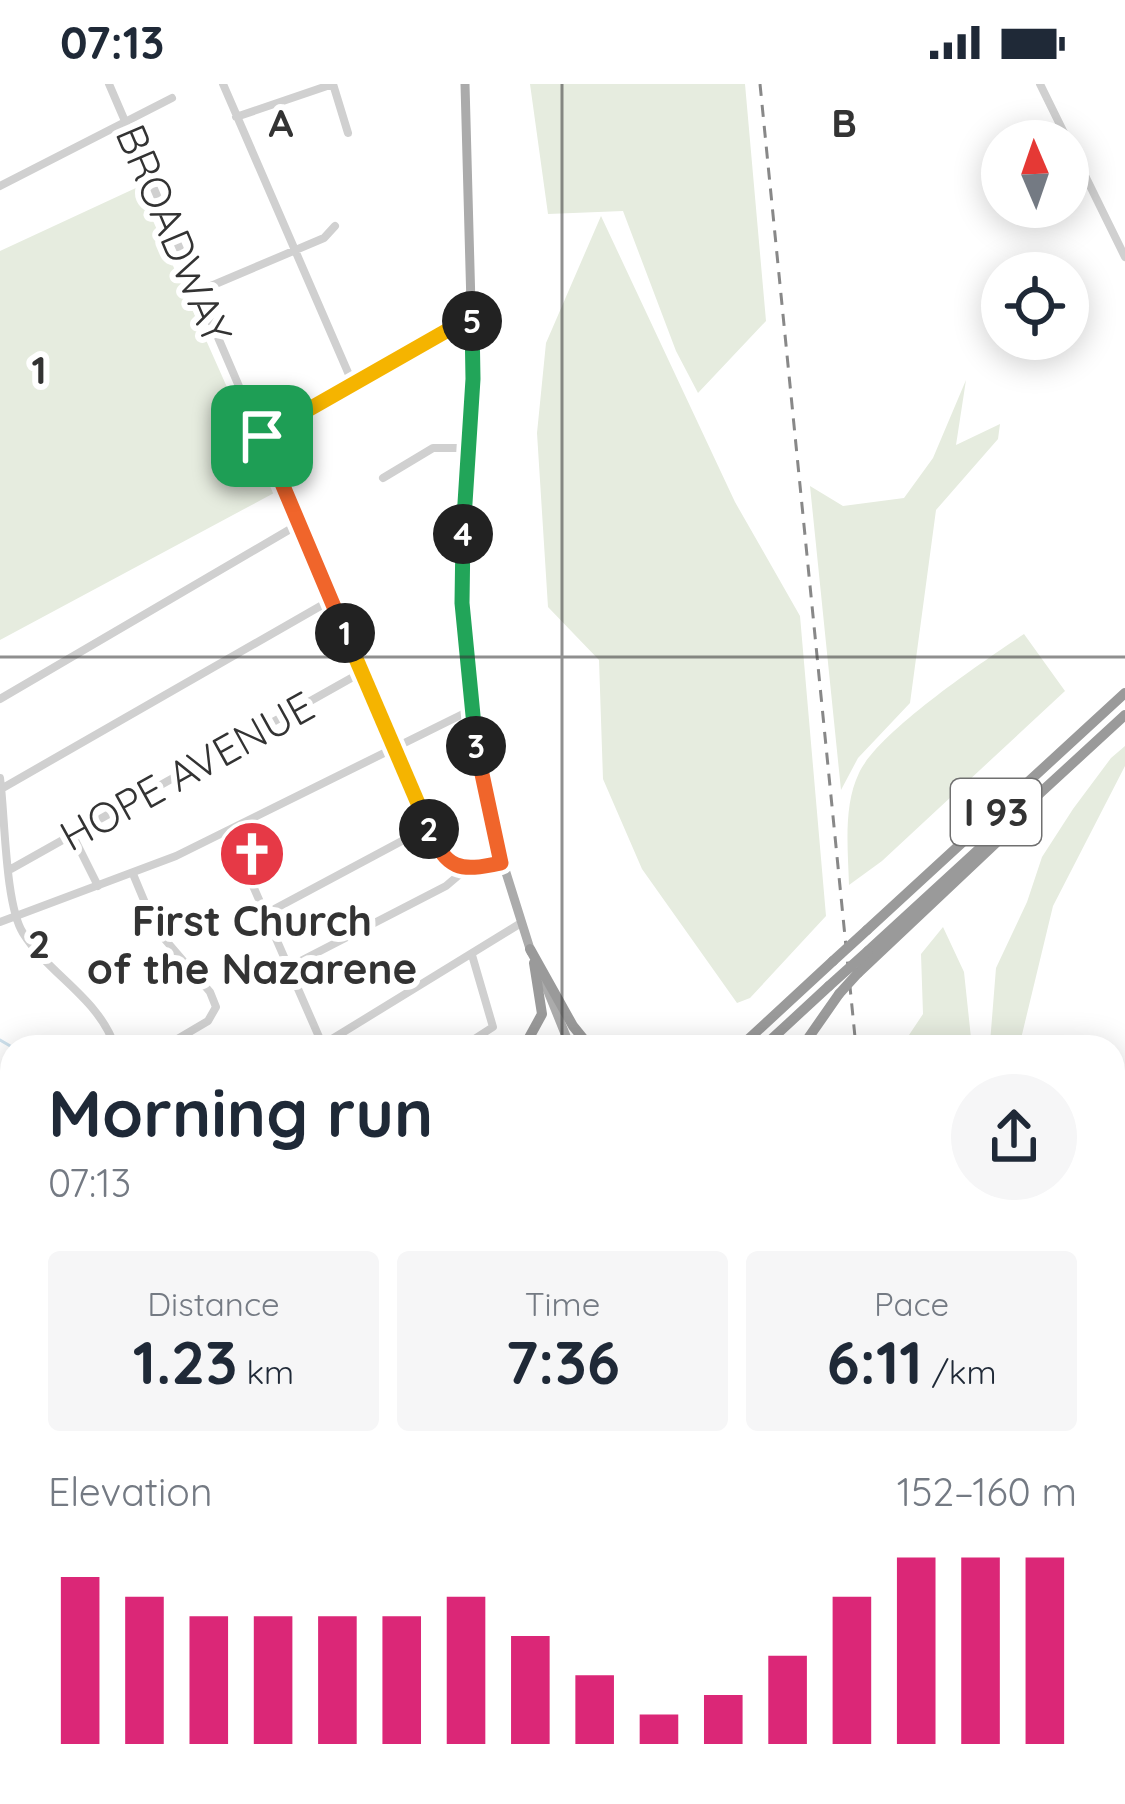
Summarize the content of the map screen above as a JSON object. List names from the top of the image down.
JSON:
{
  "streets": {
    "highway": ["I 93"],
    "street": ["BROADWAY", "HOPE AVENUE"]
  },
  "crossings": [
    ["BROADWAY", "HOPE AVENUE"]
  ],
  "places": {
    "church": ["First Church of the Nazarene"]
  },
  "north": "top",
  "page": {
    "status": "07:13",
    "pins": [
      "5",
      "4",
      "1",
      "3",
      "2"
    ],
    "heading": ["Morning run", "07:13"],
    "stats": [
      ["Distance", "1.23 km"],
      ["Time", "7:36"],
      ["Pace", "6:11 /km"]
    ],
    "chart": ["Elevation", "152–160 m"]
  },
  "grid": {
    "columns": ["A", "B"],
    "rows": ["1", "2"]
  }
}
